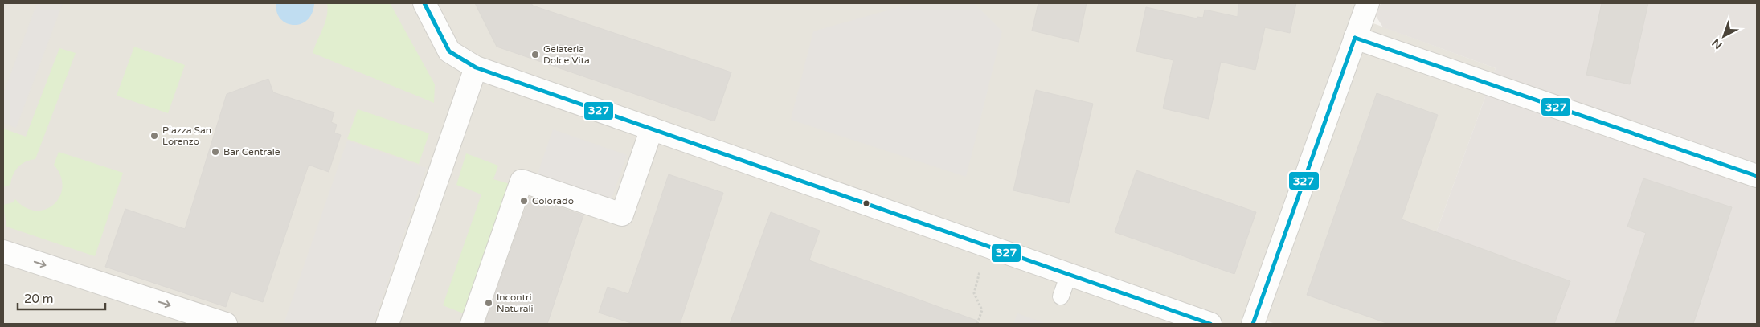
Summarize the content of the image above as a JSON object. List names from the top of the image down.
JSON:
{
  "places": [
    "Gelateria Dolce Vita",
    "Piazza San Lorenzo",
    "Bar Centrale",
    "Colorado",
    "Incontri Naturali"
  ],
  "lines": ["transit line 327"],
  "scale_bar": "20 m",
  "north": "bottom left"
}
